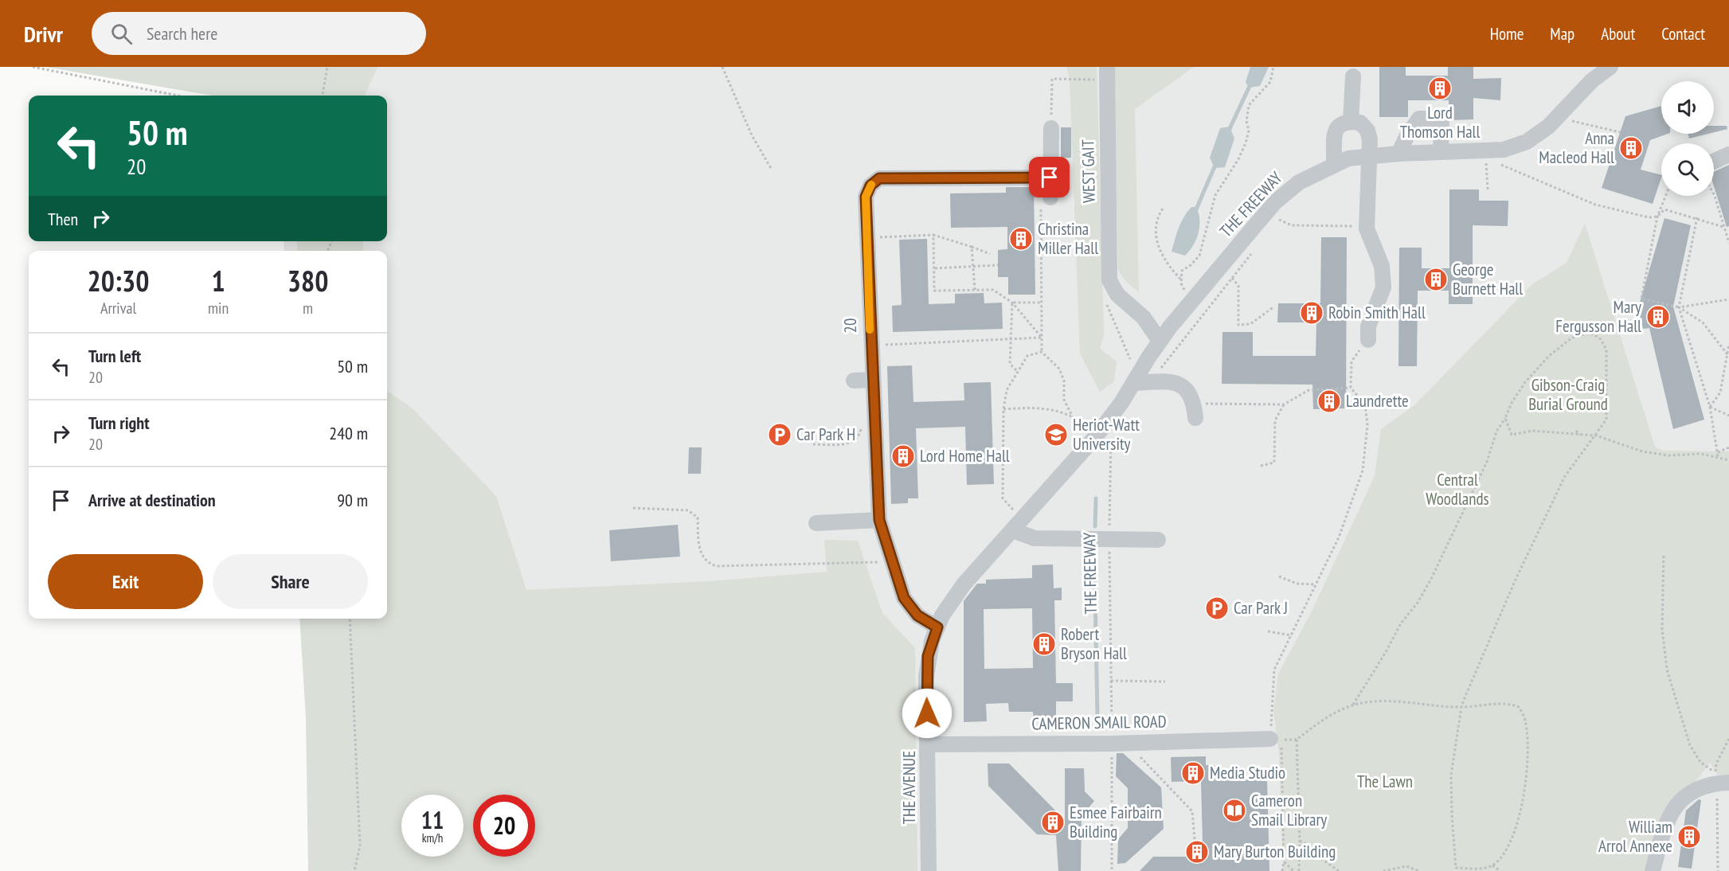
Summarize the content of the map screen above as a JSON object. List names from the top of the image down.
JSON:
{
  "streets": {
    "street": [
      "WEST GAIT",
      "THE FREEWAY",
      "20",
      "CAMERON SMAIL ROAD",
      "THE AVENUE"
    ]
  },
  "crossings": [
    ["WEST GAIT", "THE FREEWAY"],
    ["THE FREEWAY", "CAMERON SMAIL ROAD"],
    ["20", "THE AVENUE"],
    ["CAMERON SMAIL ROAD", "THE AVENUE"]
  ],
  "parks": ["Gibson-Craig Burial Ground", "Central Woodlands", "The Lawn"],
  "places": {
    "building": [
      "Lord Thomson Hall",
      "Anna Macleod Hall",
      "Christina Miller Hall",
      "George Burnett Hall",
      "Robin Smith Hall",
      "Mary Fergusson Hall",
      "Laundrette",
      "Lord Home Hall",
      "Robert Bryson Hall",
      "Media Studio",
      "Esmee Fairbairn Building",
      "William Arrol Annexe",
      "Mary Burton Building"
    ],
    "parking": ["Car Park H", "Car Park J"],
    "school or university": ["Heriot-Watt University"],
    "library": ["Cameron Smail Library"]
  },
  "page": {
    "header": "Drivr",
    "search": "Search here",
    "nav": [
      "Home",
      "Map",
      "About",
      "Contact"
    ],
    "turn": ["50 m", "20"],
    "then": "Then",
    "eta": [
      "20:30",
      "Arrival",
      "1",
      "min",
      "380",
      "m"
    ],
    "list": [
      {
        "name": "Turn left",
        "note": "20",
        "value": "50 m"
      },
      {
        "name": "Turn right",
        "note": "20",
        "value": "240 m"
      },
      {
        "name": "Arrive at destination",
        "value": "90 m"
      }
    ],
    "buttons": ["Exit", "Share"],
    "speed": "11 km/h",
    "limit": "20"
  }
}
